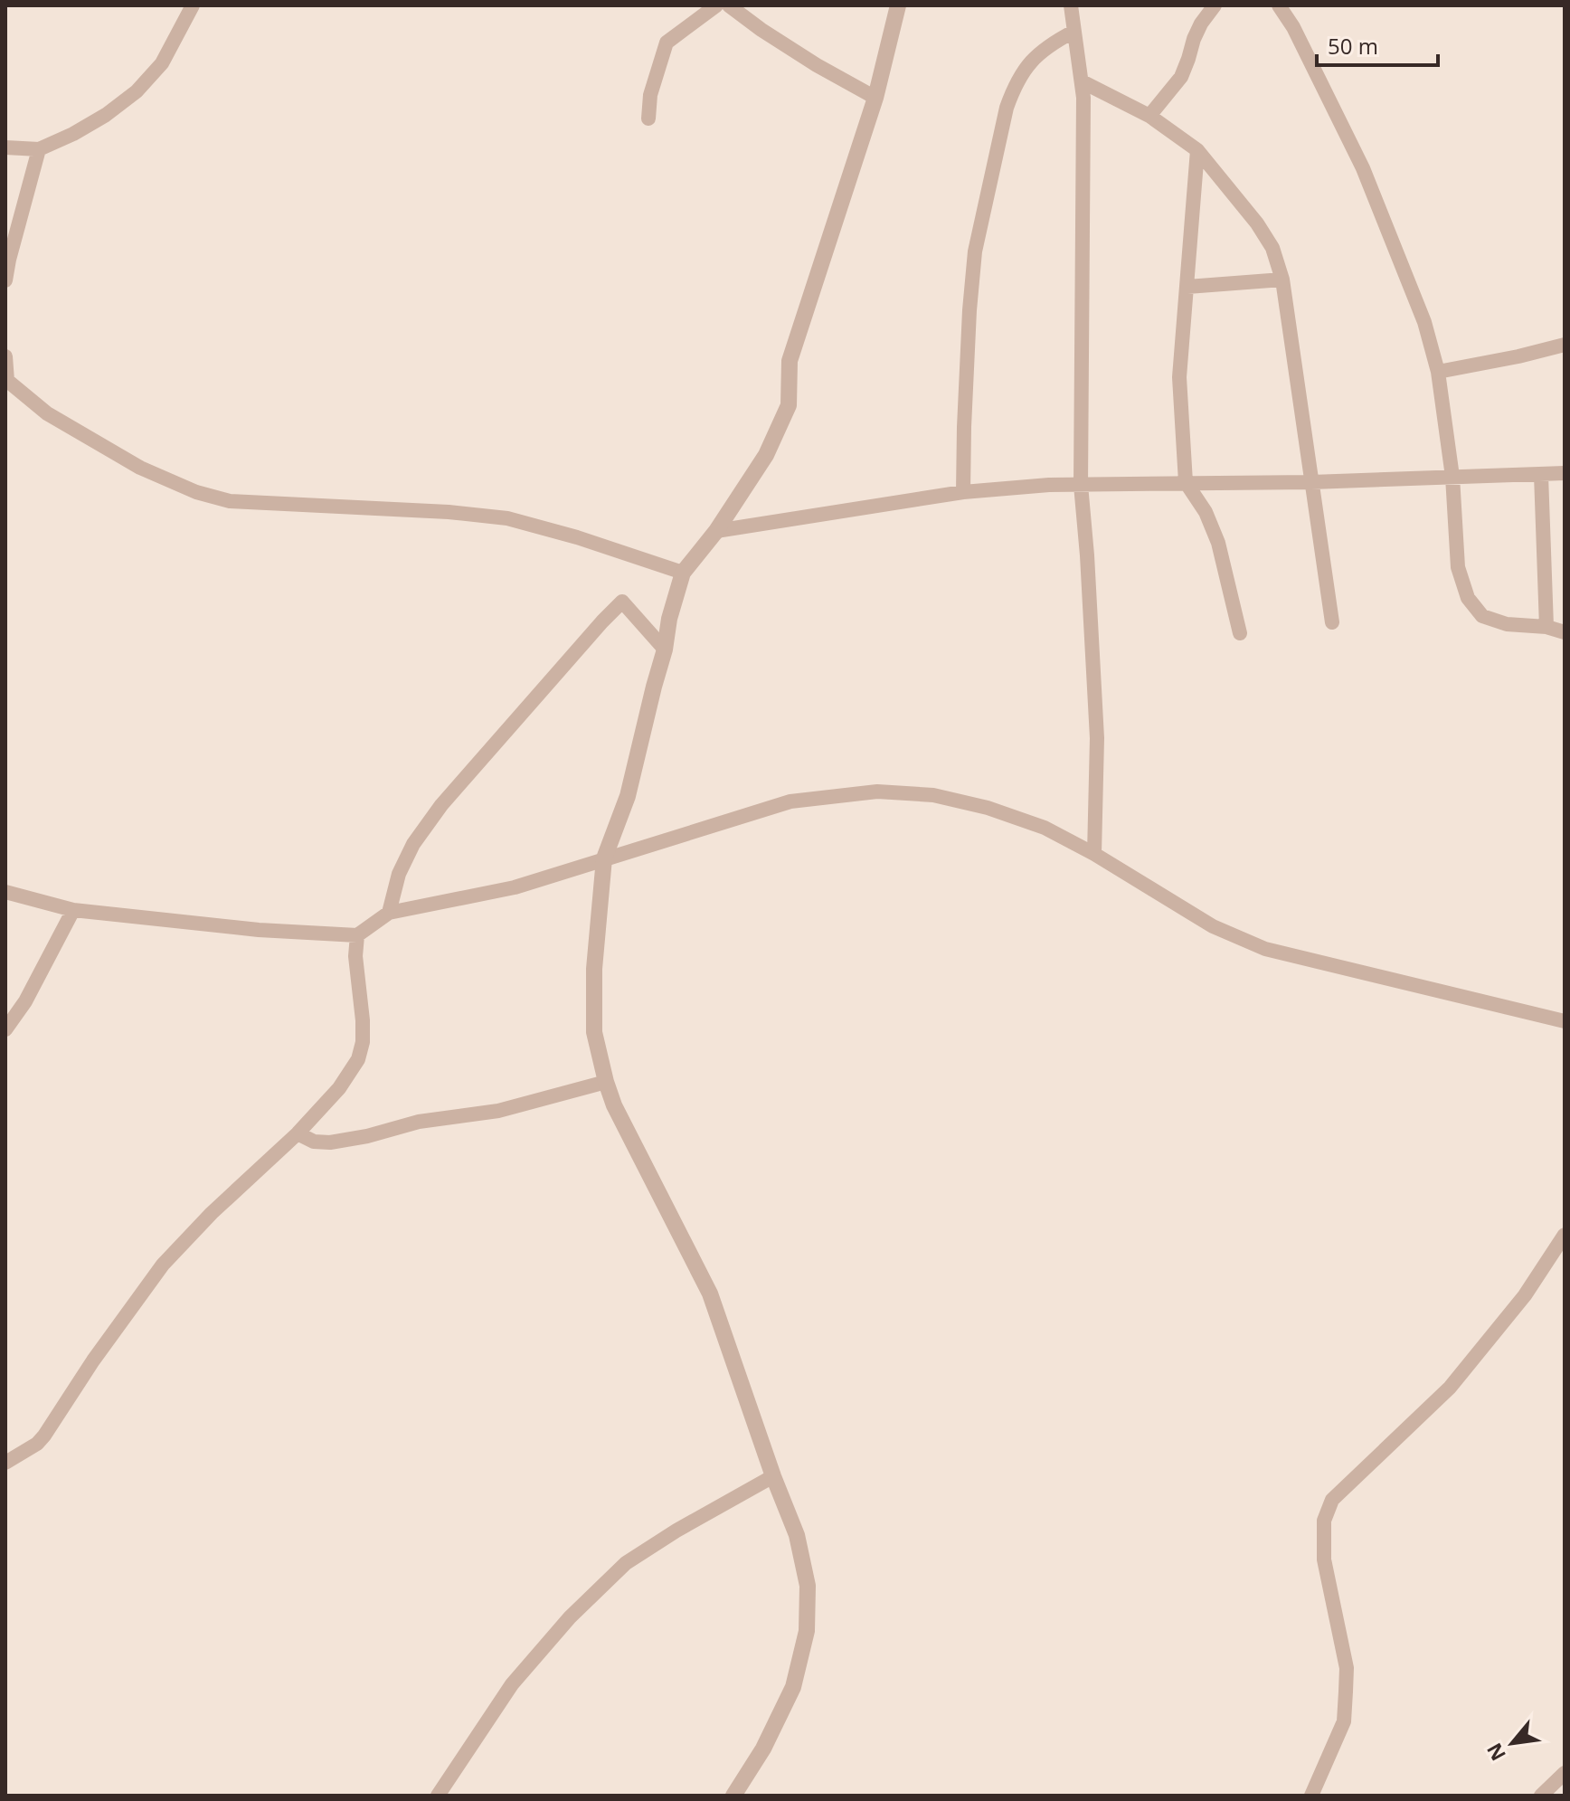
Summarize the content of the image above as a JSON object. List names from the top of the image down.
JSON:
{
  "scale_bar": "50 m",
  "north": "bottom left"
}
